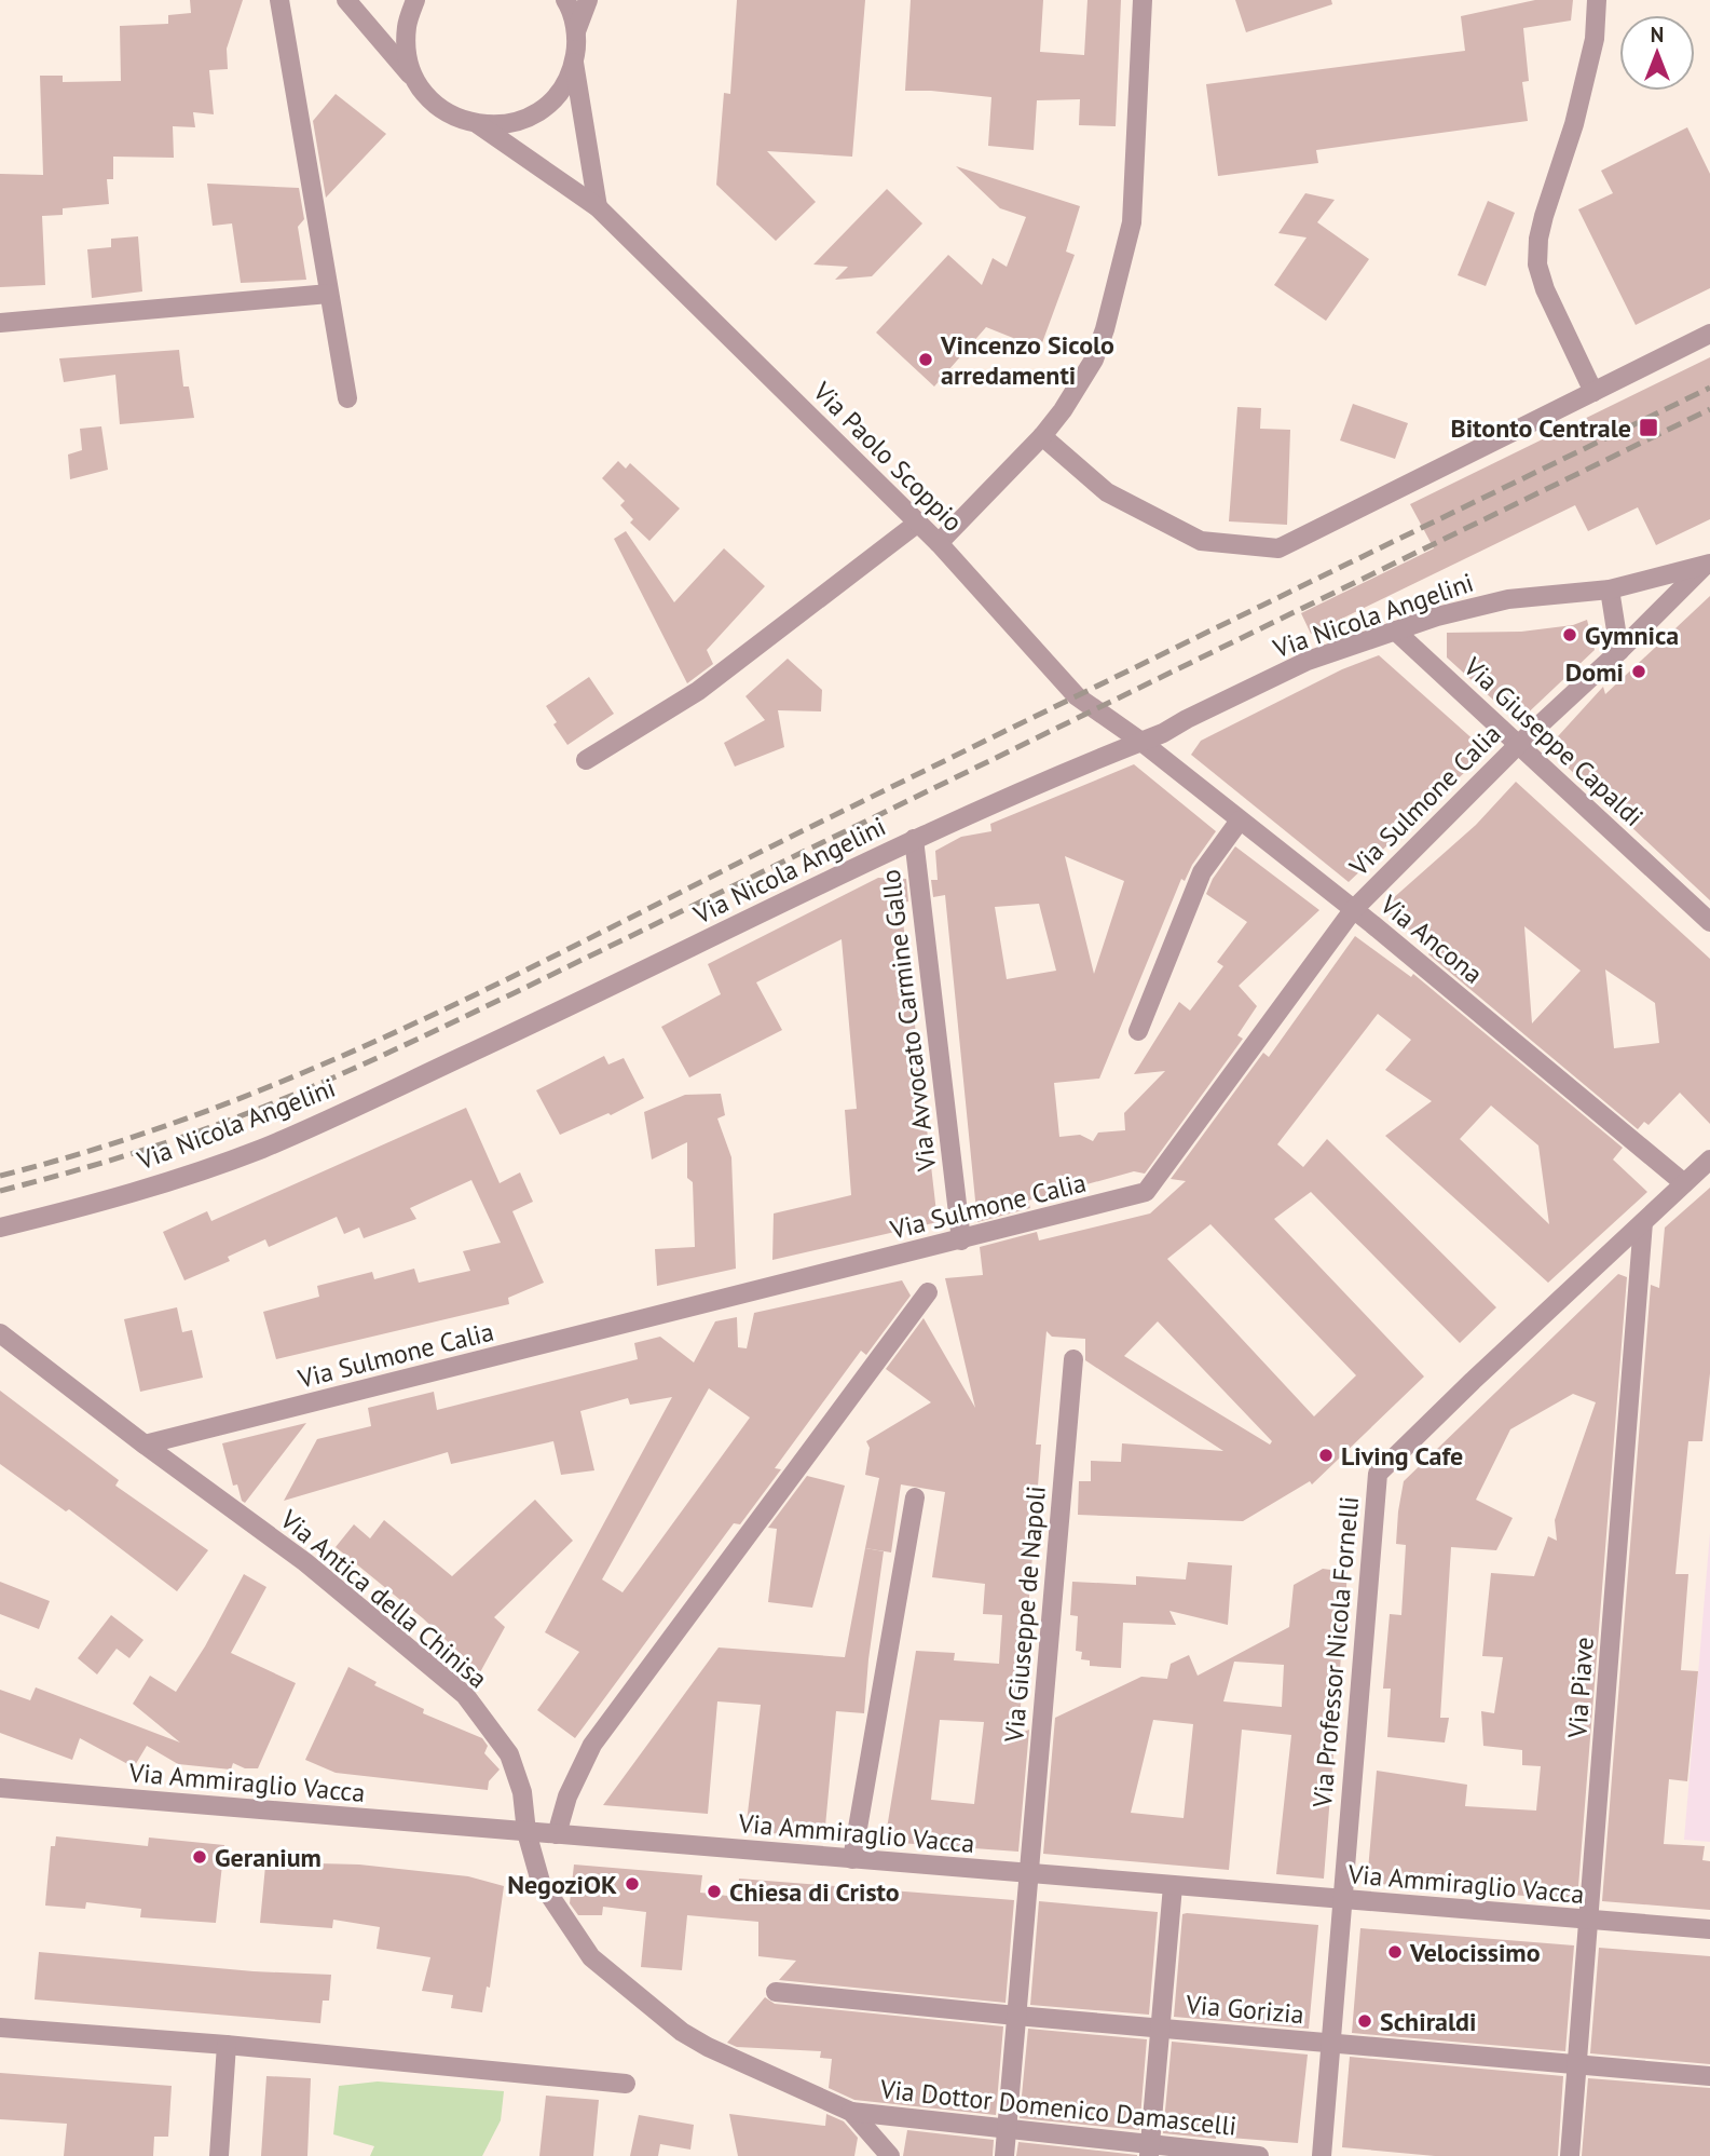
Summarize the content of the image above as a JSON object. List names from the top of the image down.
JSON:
{
  "streets": {
    "street": [
      "Via Paolo Scoppio",
      "Via Nicola Angelini",
      "Via Giuseppe Capaldi",
      "Via Sulmone Calia",
      "Via Ancona",
      "Via Avvocato Carmine Gallo",
      "Via Antica della Chinisa",
      "Via Giuseppe de Napoli",
      "Via Professor Nicola Fornelli",
      "Via Piave",
      "Via Ammiraglio Vacca",
      "Via Gorizia",
      "Via Dottor Domenico Damascelli"
    ]
  },
  "crossings": [
    ["Via Paolo Scoppio", "Via Nicola Angelini"],
    ["Via Paolo Scoppio", "Via Ancona"],
    ["Via Nicola Angelini", "Via Giuseppe Capaldi"],
    ["Via Nicola Angelini", "Via Sulmone Calia"],
    ["Via Nicola Angelini", "Via Ancona"],
    ["Via Nicola Angelini", "Via Avvocato Carmine Gallo"],
    ["Via Giuseppe Capaldi", "Via Sulmone Calia"],
    ["Via Sulmone Calia", "Via Ancona"],
    ["Via Sulmone Calia", "Via Avvocato Carmine Gallo"],
    ["Via Sulmone Calia", "Via Antica della Chinisa"],
    ["Via Ancona", "Via Professor Nicola Fornelli"],
    ["Via Antica della Chinisa", "Via Ammiraglio Vacca"],
    ["Via Antica della Chinisa", "Via Dottor Domenico Damascelli"],
    ["Via Giuseppe de Napoli", "Via Ammiraglio Vacca"],
    ["Via Giuseppe de Napoli", "Via Gorizia"],
    ["Via Giuseppe de Napoli", "Via Dottor Domenico Damascelli"],
    ["Via Professor Nicola Fornelli", "Via Piave"],
    ["Via Professor Nicola Fornelli", "Via Ammiraglio Vacca"],
    ["Via Professor Nicola Fornelli", "Via Gorizia"],
    ["Via Piave", "Via Ammiraglio Vacca"],
    ["Via Piave", "Via Gorizia"]
  ],
  "places": {
    "other": [
      "Vincenzo Sicolo arredamenti",
      "Gymnica",
      "Domi",
      "Living Cafe",
      "Geranium",
      "NegoziOK",
      "Chiesa di Cristo",
      "Velocissimo",
      "Schiraldi"
    ],
    "transit": ["Bitonto Centrale"]
  },
  "north": "top"
}
